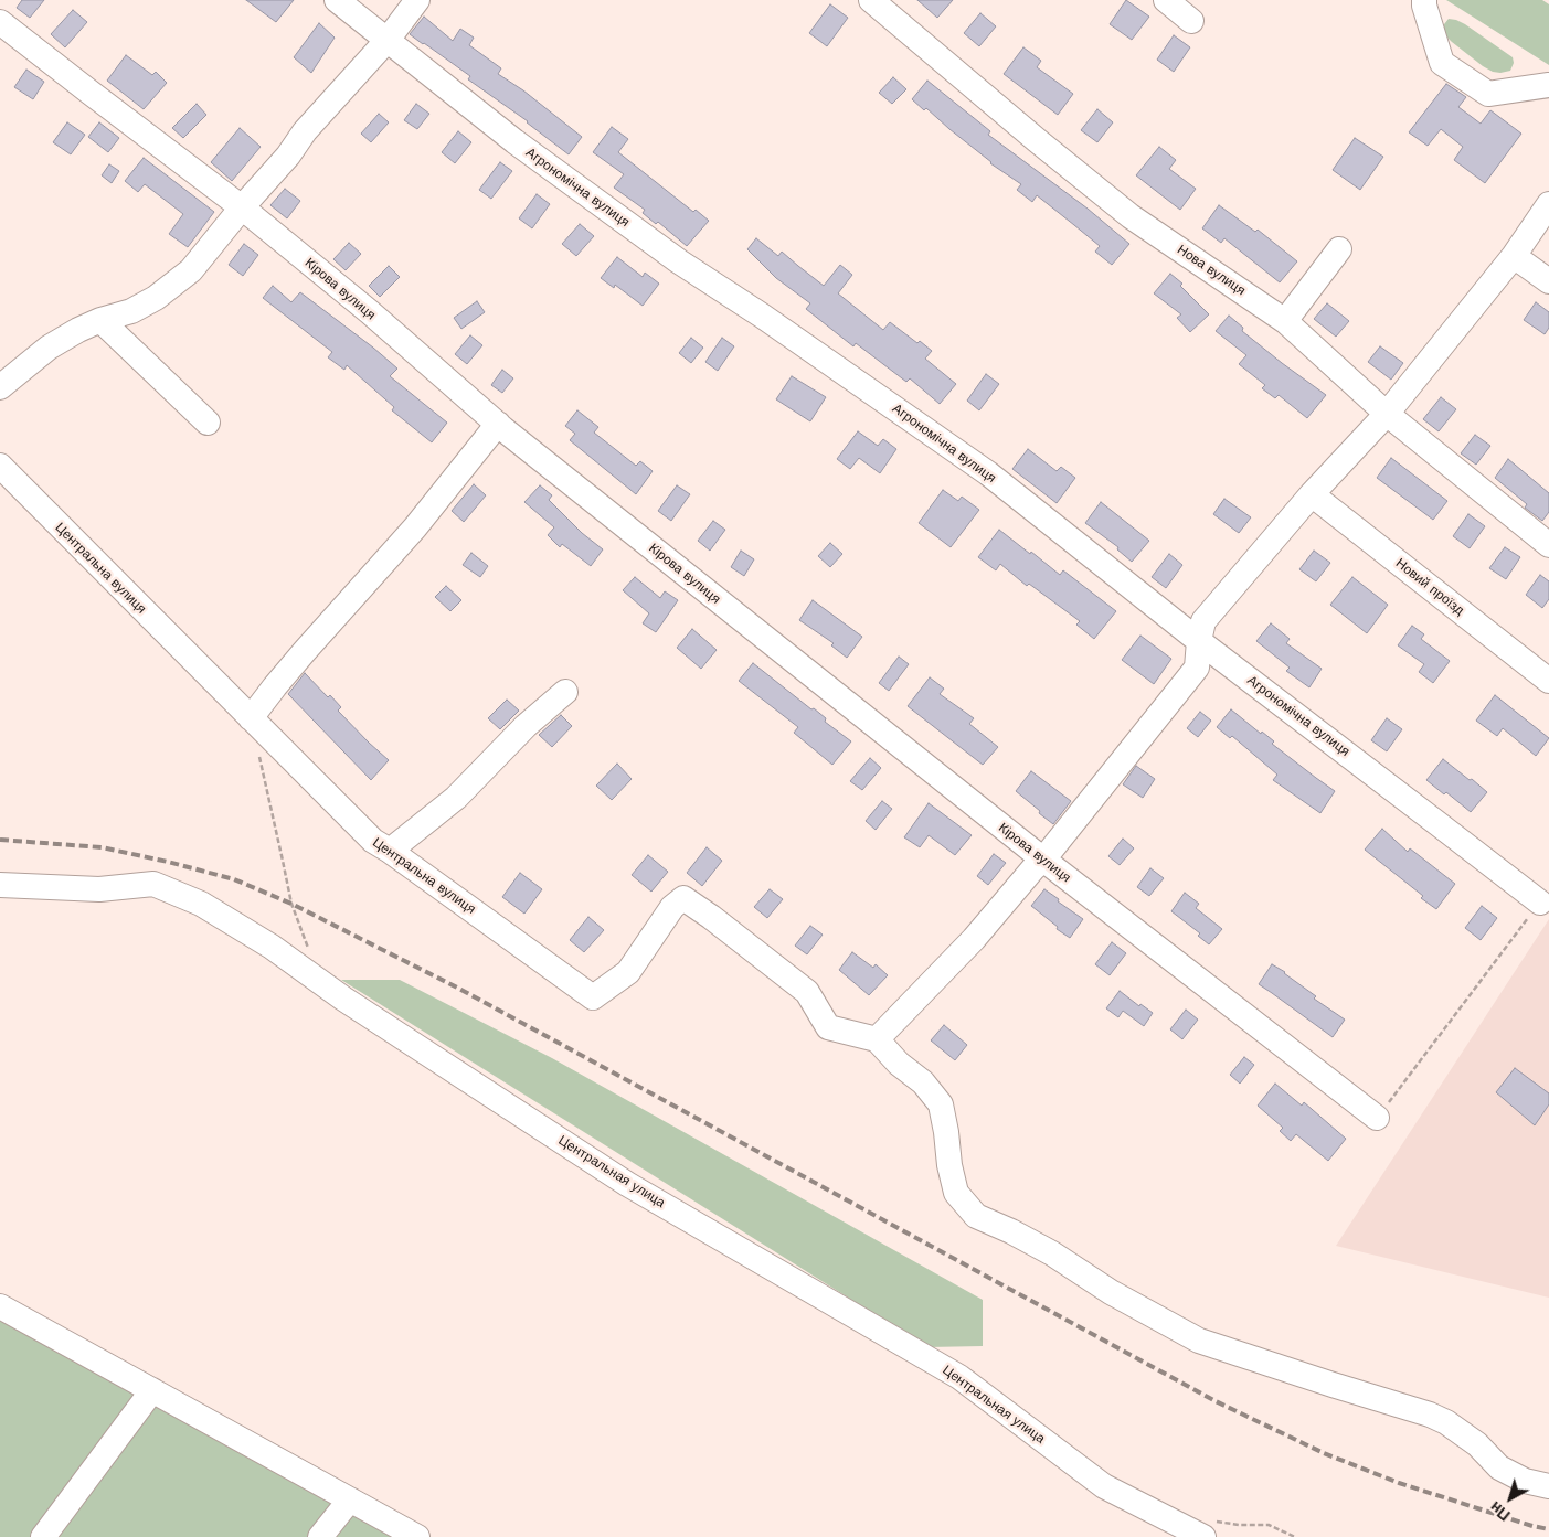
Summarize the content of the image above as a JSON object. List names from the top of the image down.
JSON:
{
  "streets": {
    "street": [
      "Агрономічна вулиця",
      "Нова вулиця",
      "Кірова вулиця",
      "Центральна вулиця",
      "Новий проїзд",
      "Центральная улица"
    ]
  },
  "north": "bottom left"
}
